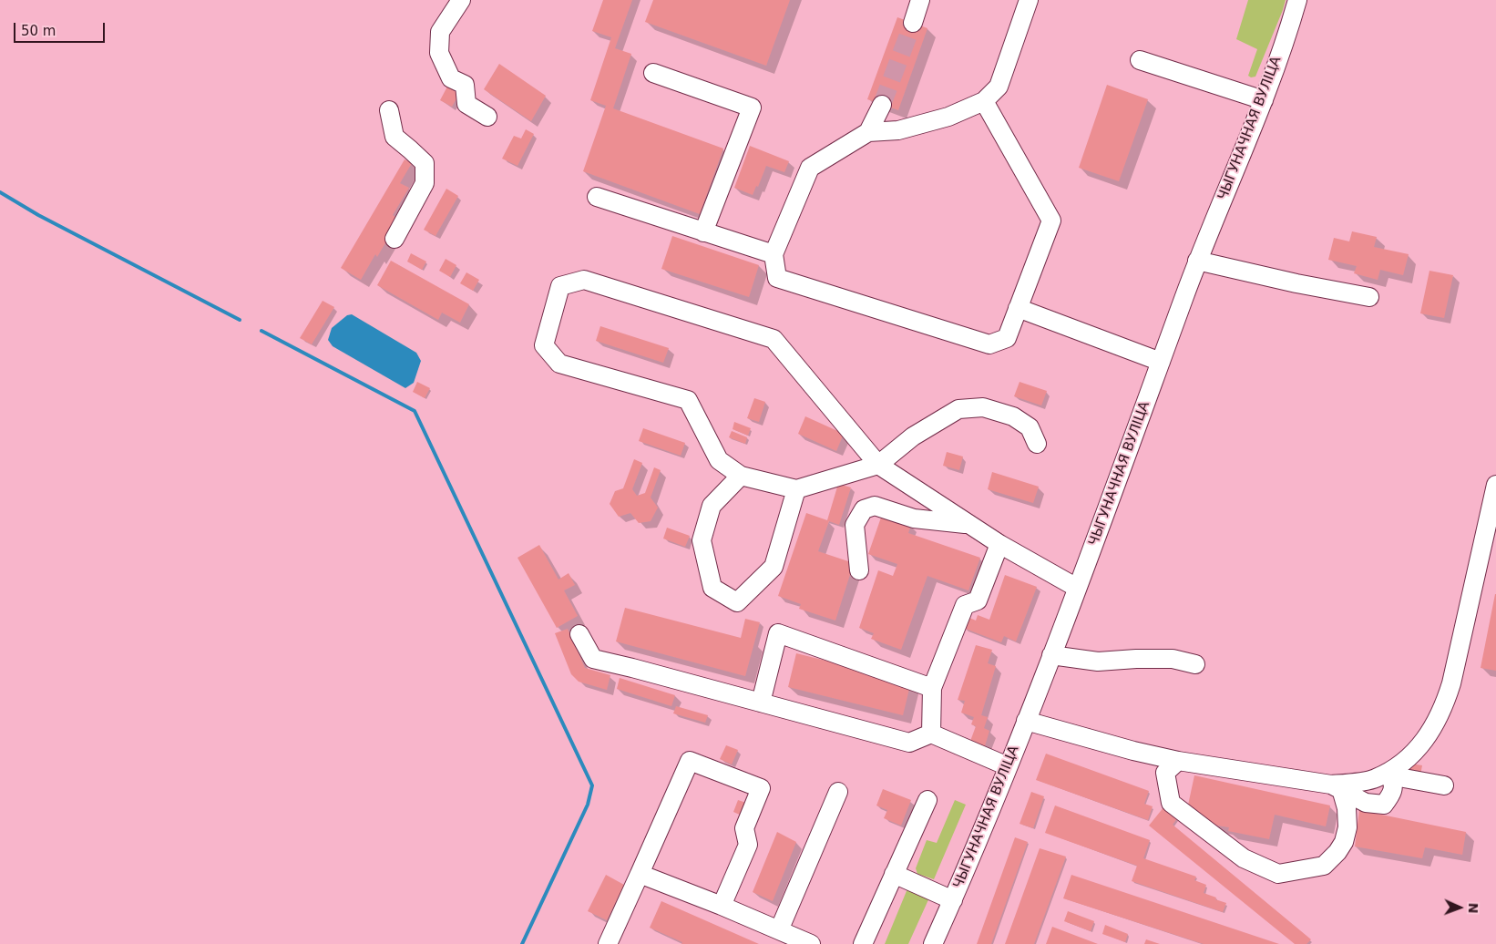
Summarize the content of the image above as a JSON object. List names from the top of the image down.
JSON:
{
  "streets": {
    "street": ["ЧЫГУНАЧНАЯ ВУЛІЦА"]
  },
  "scale_bar": "50 m",
  "north": "right"
}
